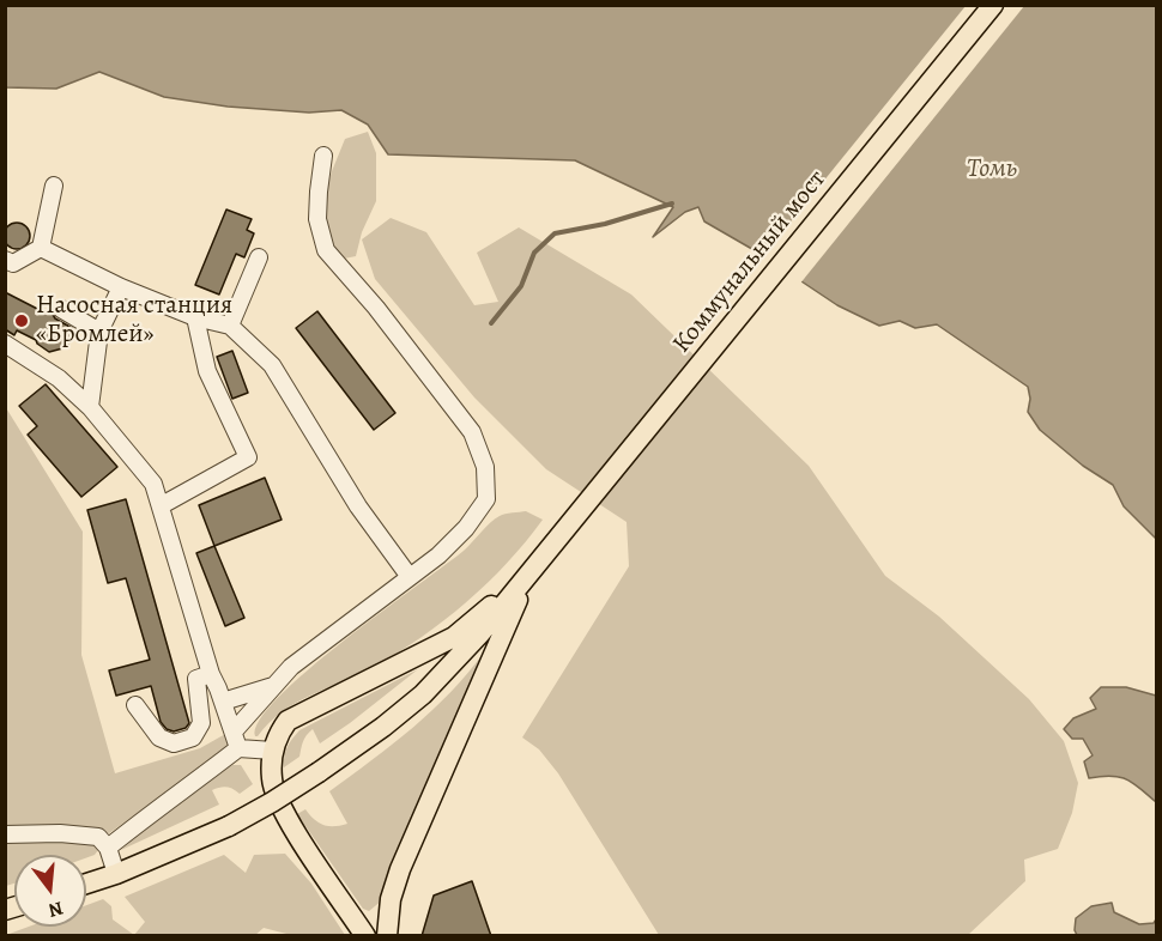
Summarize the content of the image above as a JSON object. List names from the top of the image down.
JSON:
{
  "streets": {
    "main road": ["Коммунальный мост"]
  },
  "water": ["Томь"],
  "places": ["Насосная станция «Бромлей»"],
  "north": "bottom"
}
